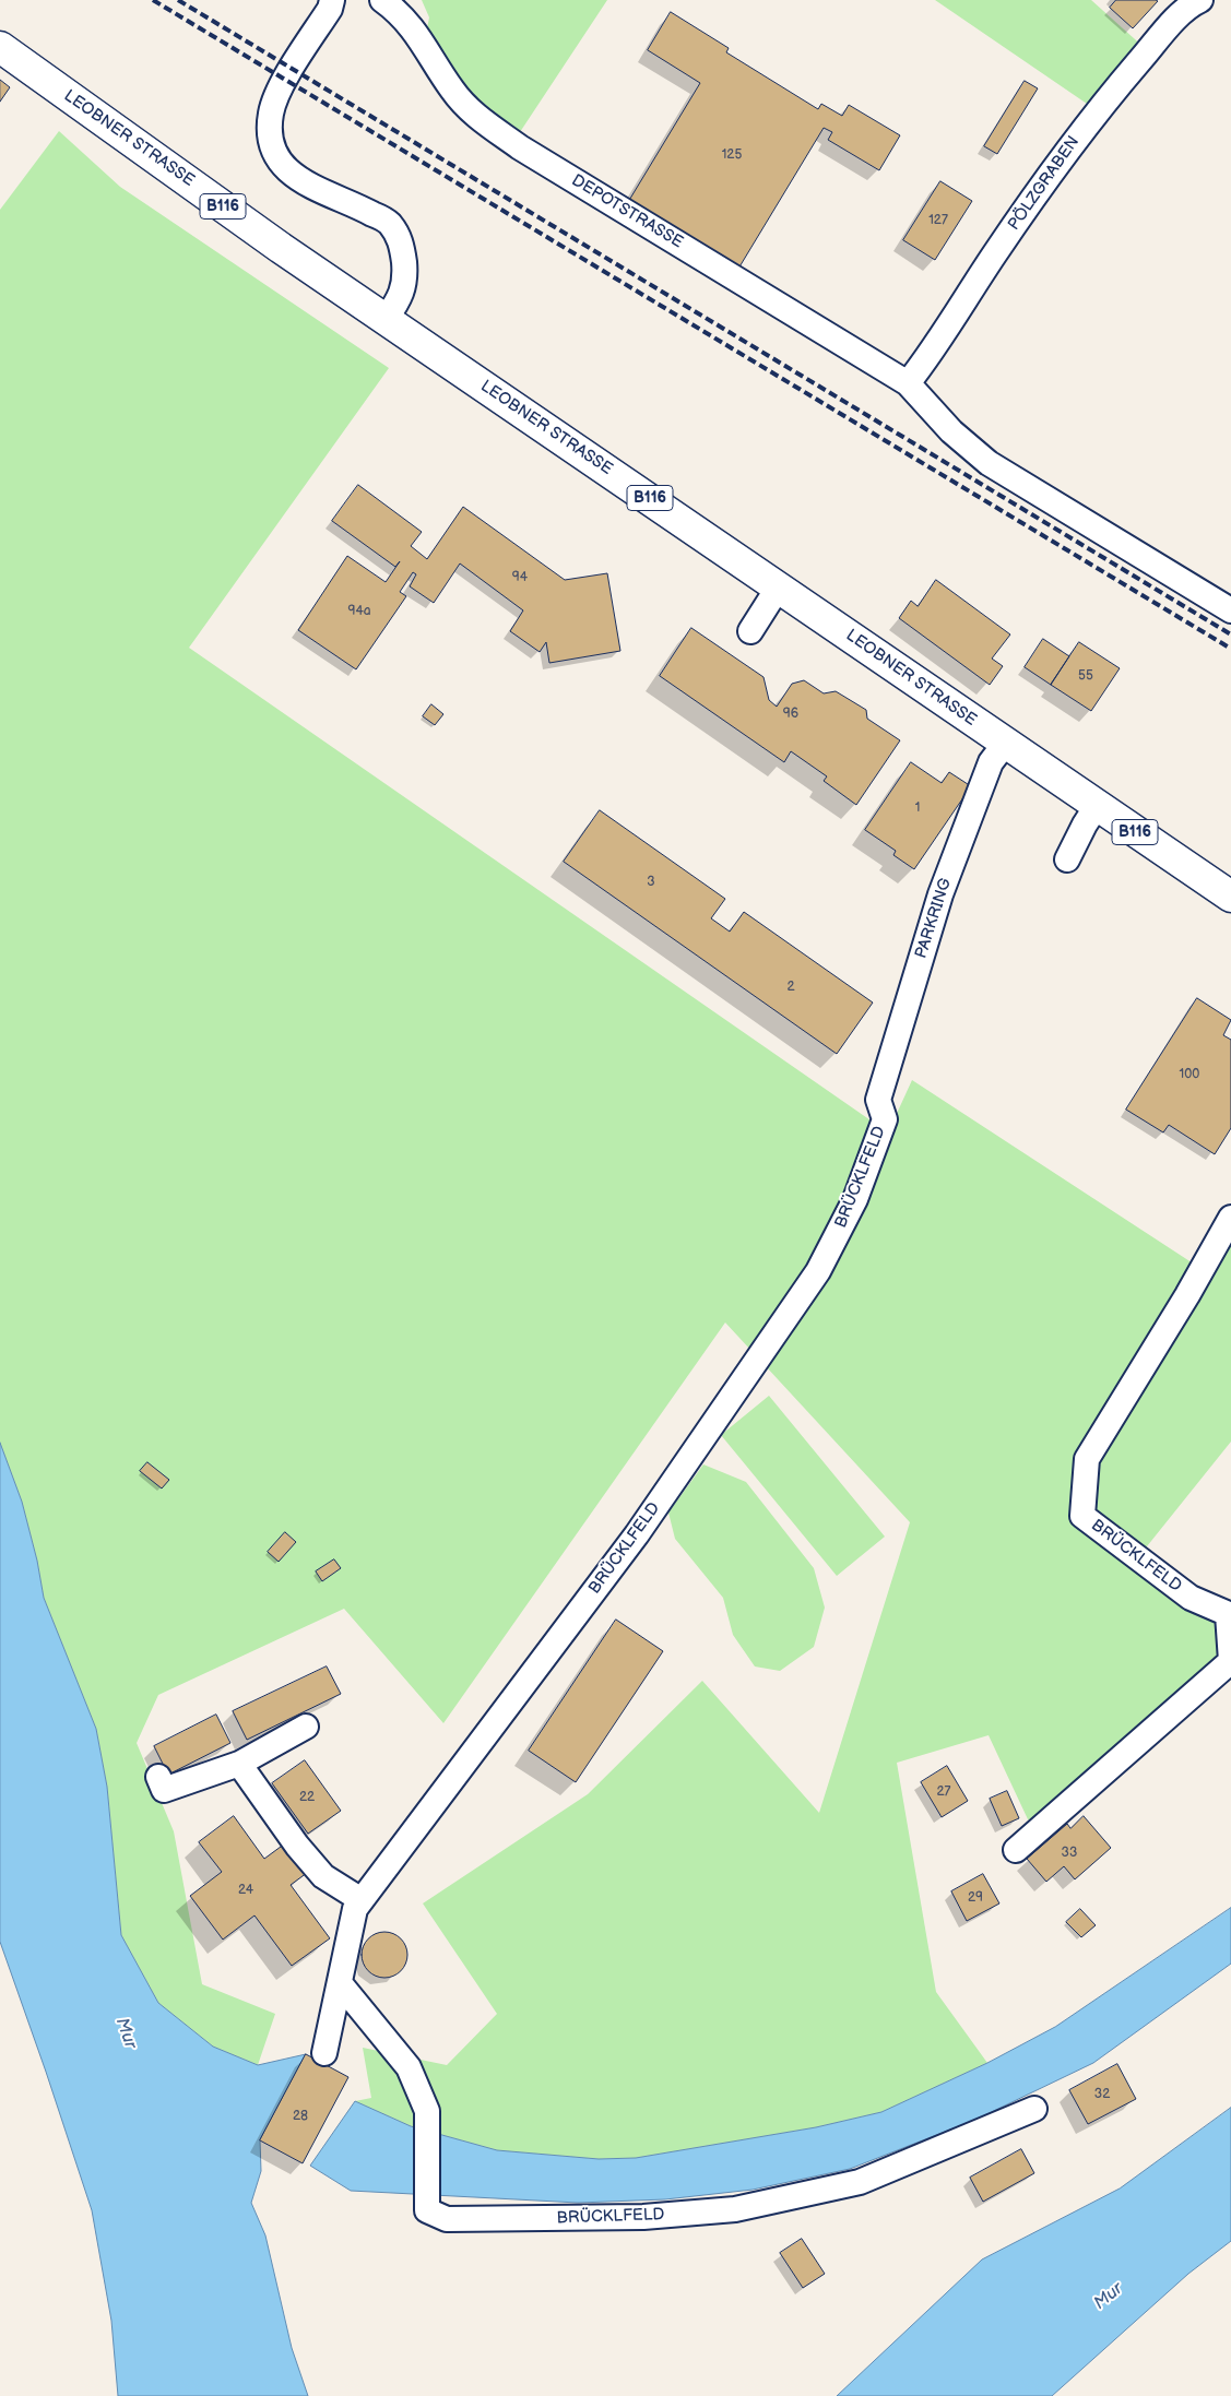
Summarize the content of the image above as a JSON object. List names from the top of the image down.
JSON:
{
  "streets": {
    "main road": ["LEOBNER STRASSE", "B116"],
    "street": [
      "PÖLZGRABEN",
      "DEPOTSTRASSE",
      "PARKRING",
      "BRÜCKLFELD"
    ]
  },
  "crossings": [
    ["LEOBNER STRASSE", "PARKRING"],
    ["PÖLZGRABEN", "DEPOTSTRASSE"],
    ["PARKRING", "BRÜCKLFELD"]
  ],
  "water": ["Mur"],
  "house_numbers": [
    "125",
    "127",
    "94",
    "94a",
    "55",
    "96",
    "1",
    "3",
    "2",
    "100",
    "27",
    "22",
    "33",
    "24",
    "29",
    "32",
    "28"
  ]
}
